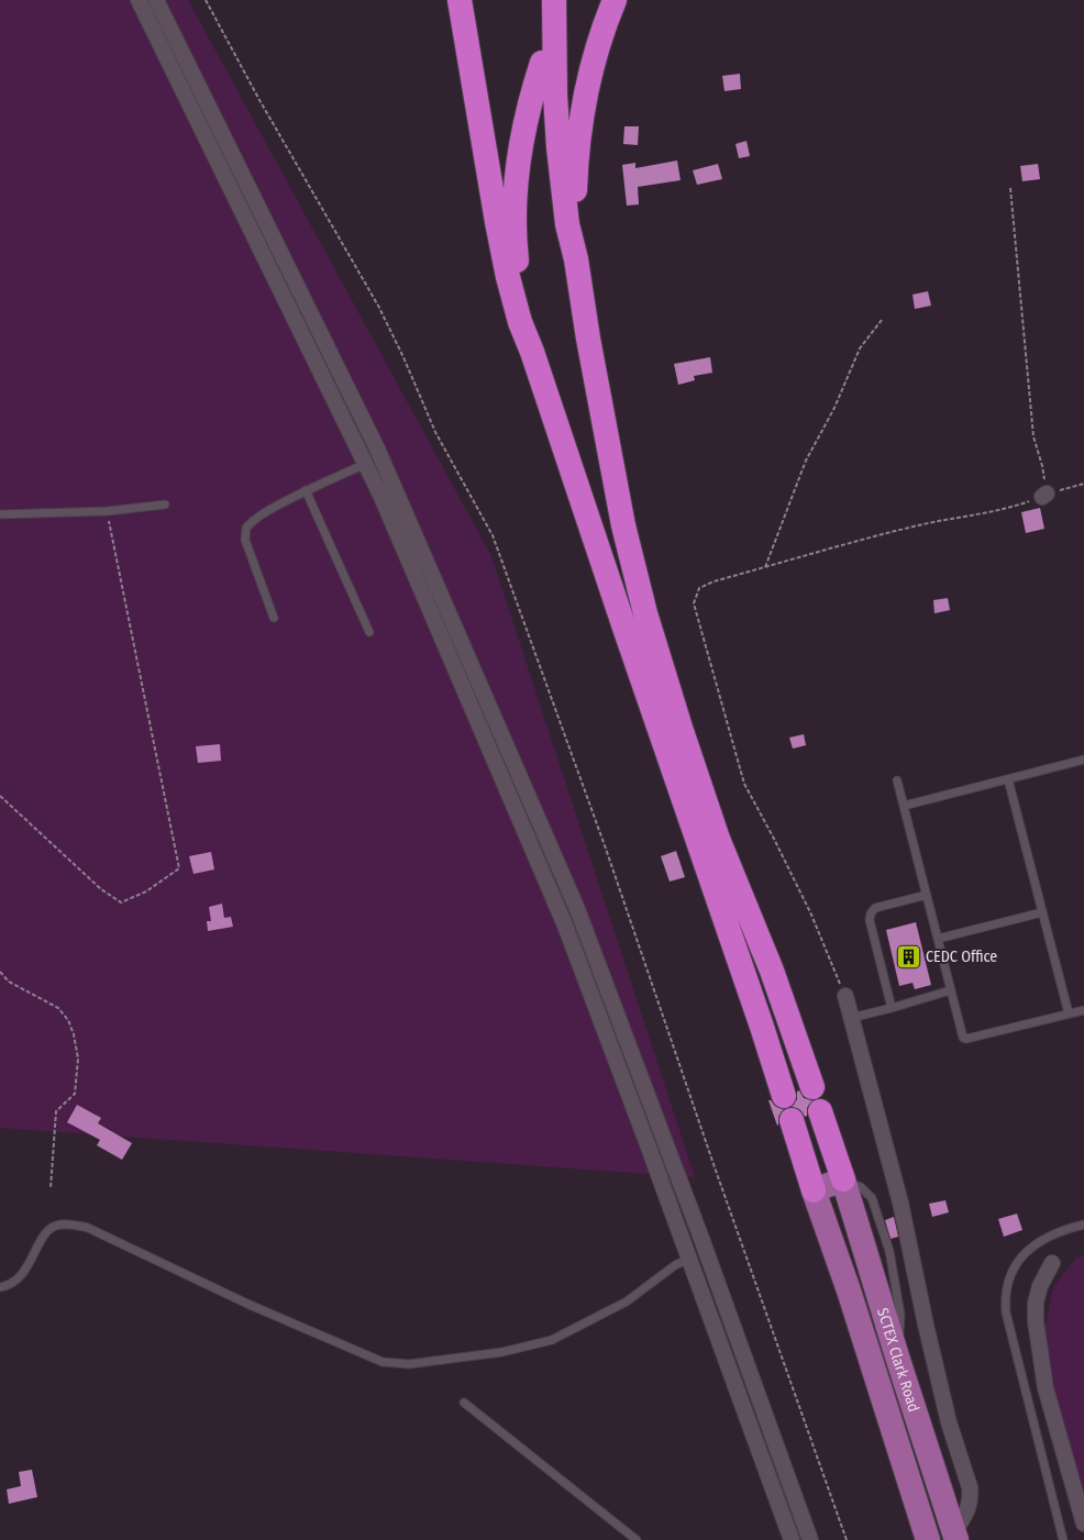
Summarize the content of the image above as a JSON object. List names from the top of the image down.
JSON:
{
  "streets": {
    "main road": ["SCTEX Clark Road"]
  },
  "places": {
    "building": ["CEDC Office"]
  }
}
